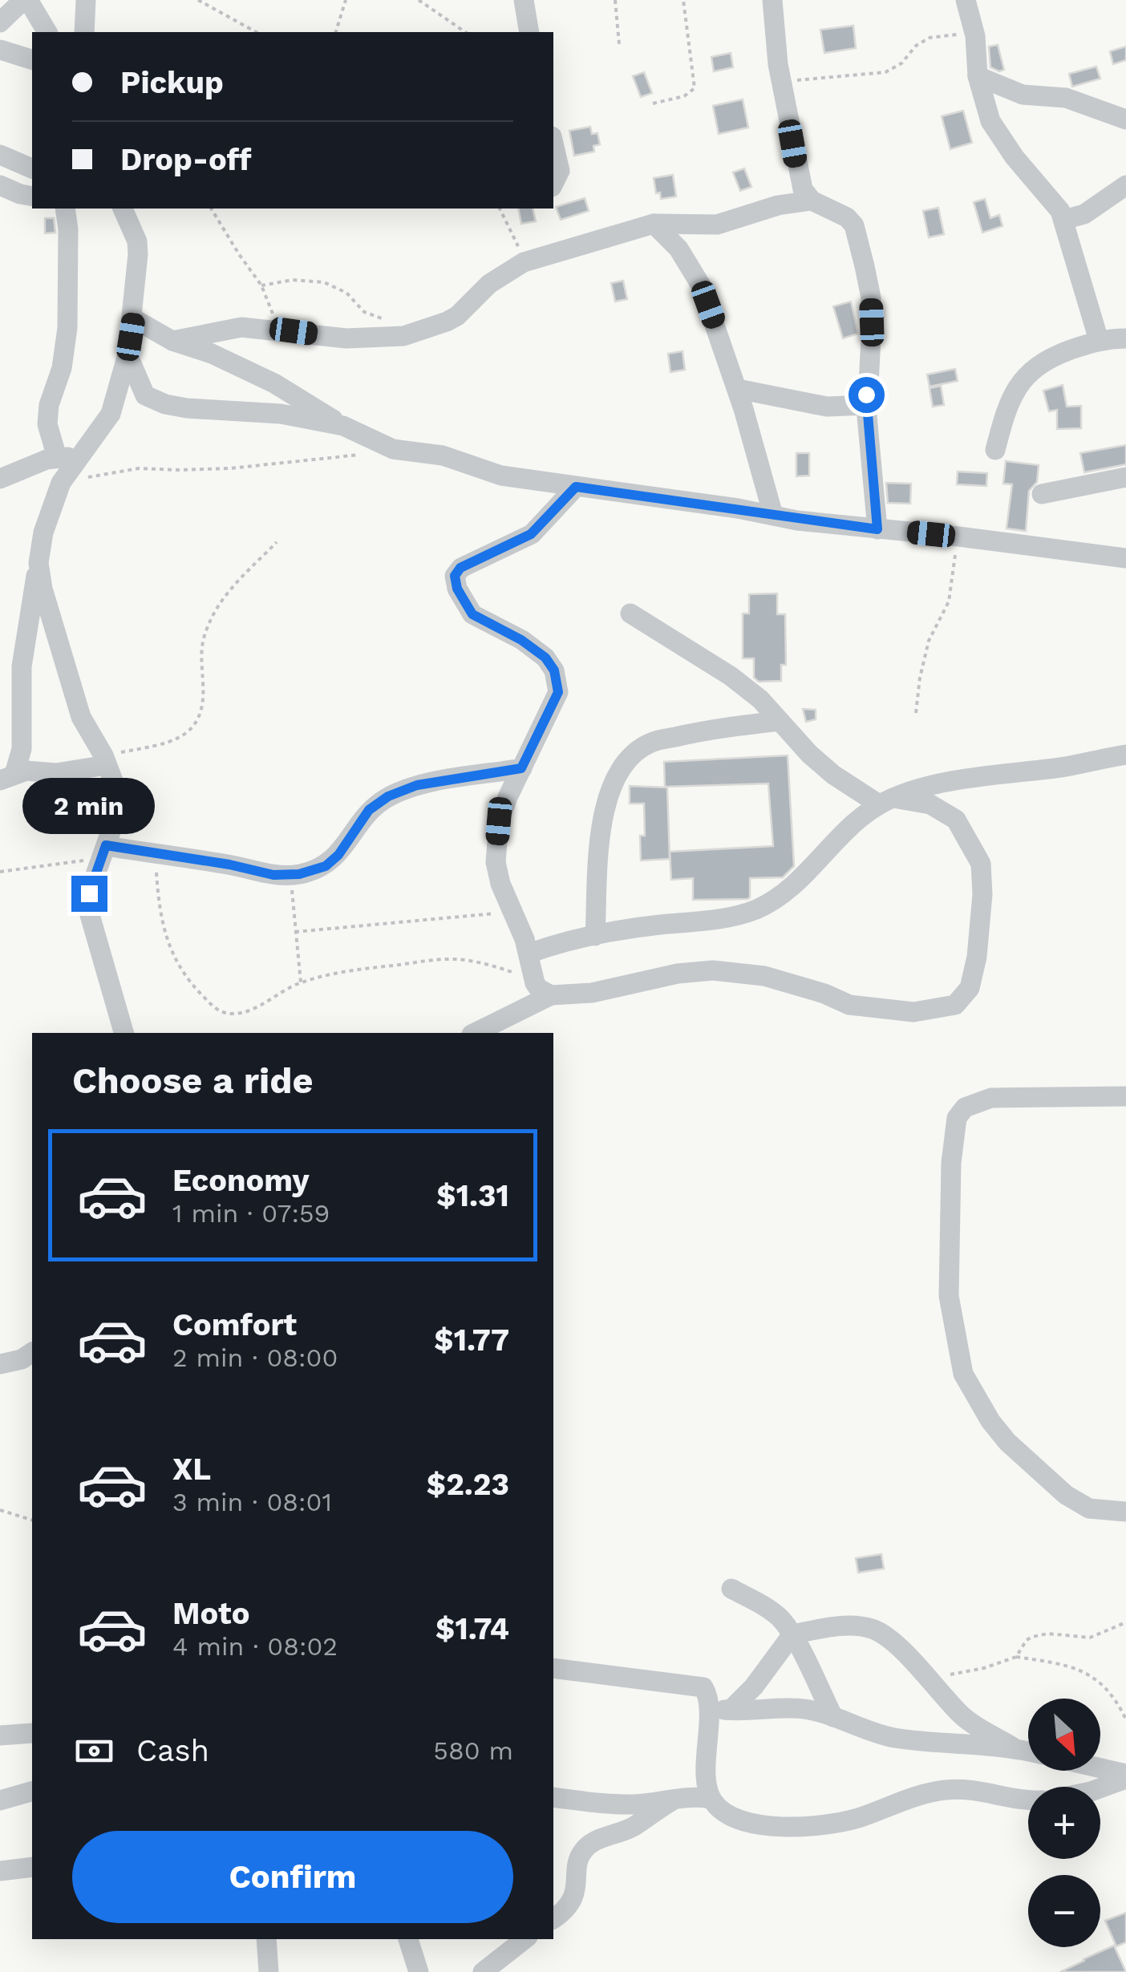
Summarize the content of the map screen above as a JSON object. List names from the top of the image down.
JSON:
{
  "north": "bottom right",
  "page": {
    "banner": ["Pickup", "Drop-off"],
    "bubble": "2 min",
    "heading": "Choose a ride",
    "list": [
      {
        "name": "Economy",
        "note": "1 min · 07:59",
        "value": "$1.31"
      },
      {
        "name": "Comfort",
        "note": "2 min · 08:00",
        "value": "$1.77"
      },
      {
        "name": "XL",
        "note": "3 min · 08:01",
        "value": "$2.23"
      },
      {
        "name": "Moto",
        "note": "4 min · 08:02",
        "value": "$1.74"
      }
    ],
    "map_buttons": ["+", "−"],
    "pay": ["Cash", "580 m"],
    "buttons": "Confirm"
  }
}
